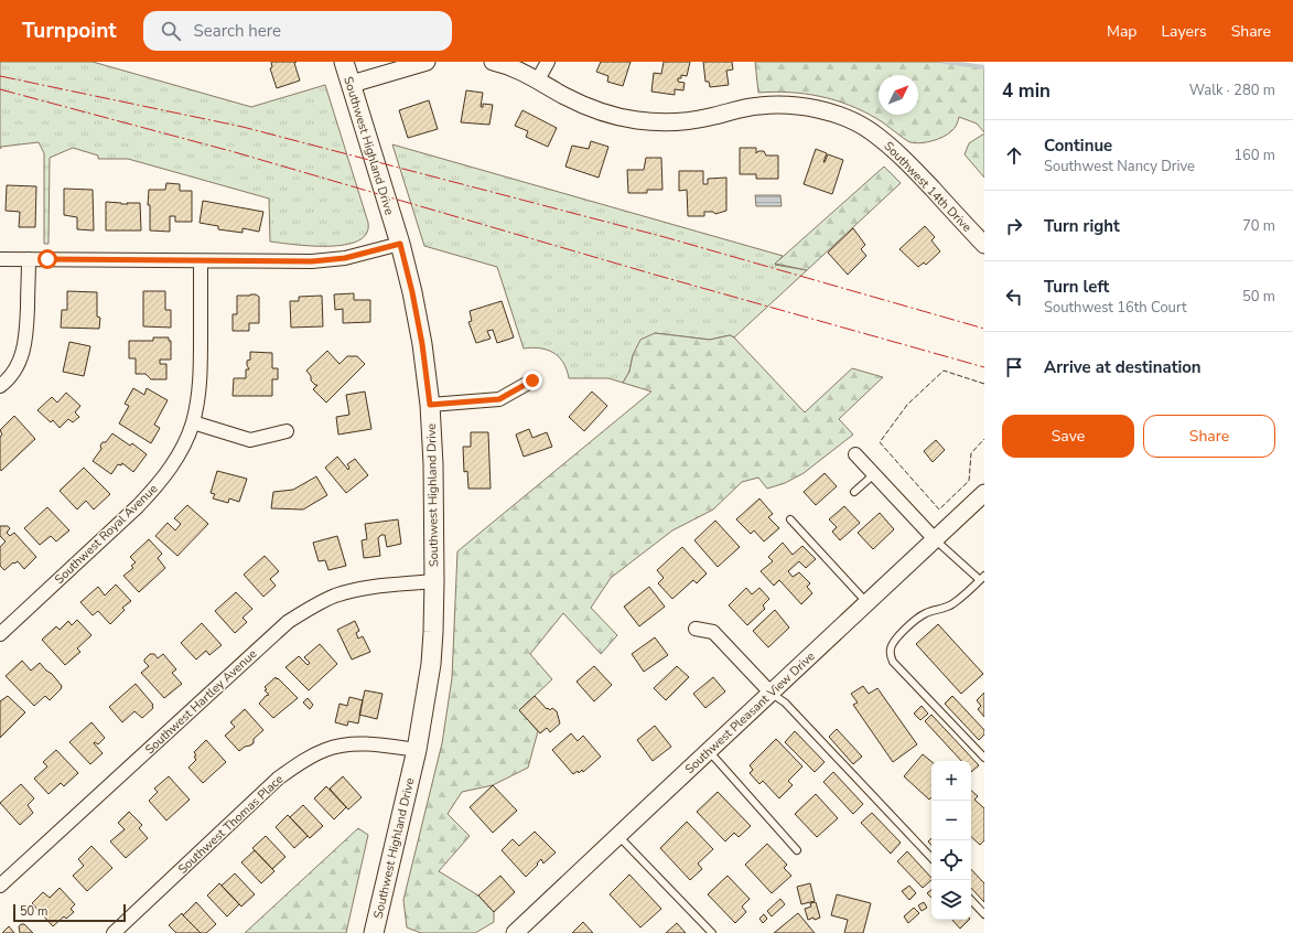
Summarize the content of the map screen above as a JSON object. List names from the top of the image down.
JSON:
{
  "streets": {
    "main road": ["Southwest Highland Drive"],
    "street": [
      "Southwest 14th Drive",
      "Southwest Royal Avenue",
      "Southwest Hartley Avenue",
      "Southwest Pleasant View Drive",
      "Southwest Thomas Place"
    ]
  },
  "crossings": [
    ["Southwest Highland Drive", "Southwest Hartley Avenue"],
    ["Southwest Highland Drive", "Southwest Thomas Place"]
  ],
  "scale_bar": "50 m",
  "north": "top right",
  "page": {
    "header": "Turnpoint",
    "search": "Search here",
    "nav": ["Map", "Layers", "Share"],
    "heading": ["4 min", "Walk · 280 m"],
    "list": [
      ["Continue", "Southwest Nancy Drive", "160 m"],
      ["Turn right", "70 m"],
      ["Turn left", "Southwest 16th Court", "50 m"],
      "Arrive at destination"
    ],
    "buttons": ["Save", "Share"],
    "map_buttons": ["+", "−"],
    "scale": "50 m"
  }
}
